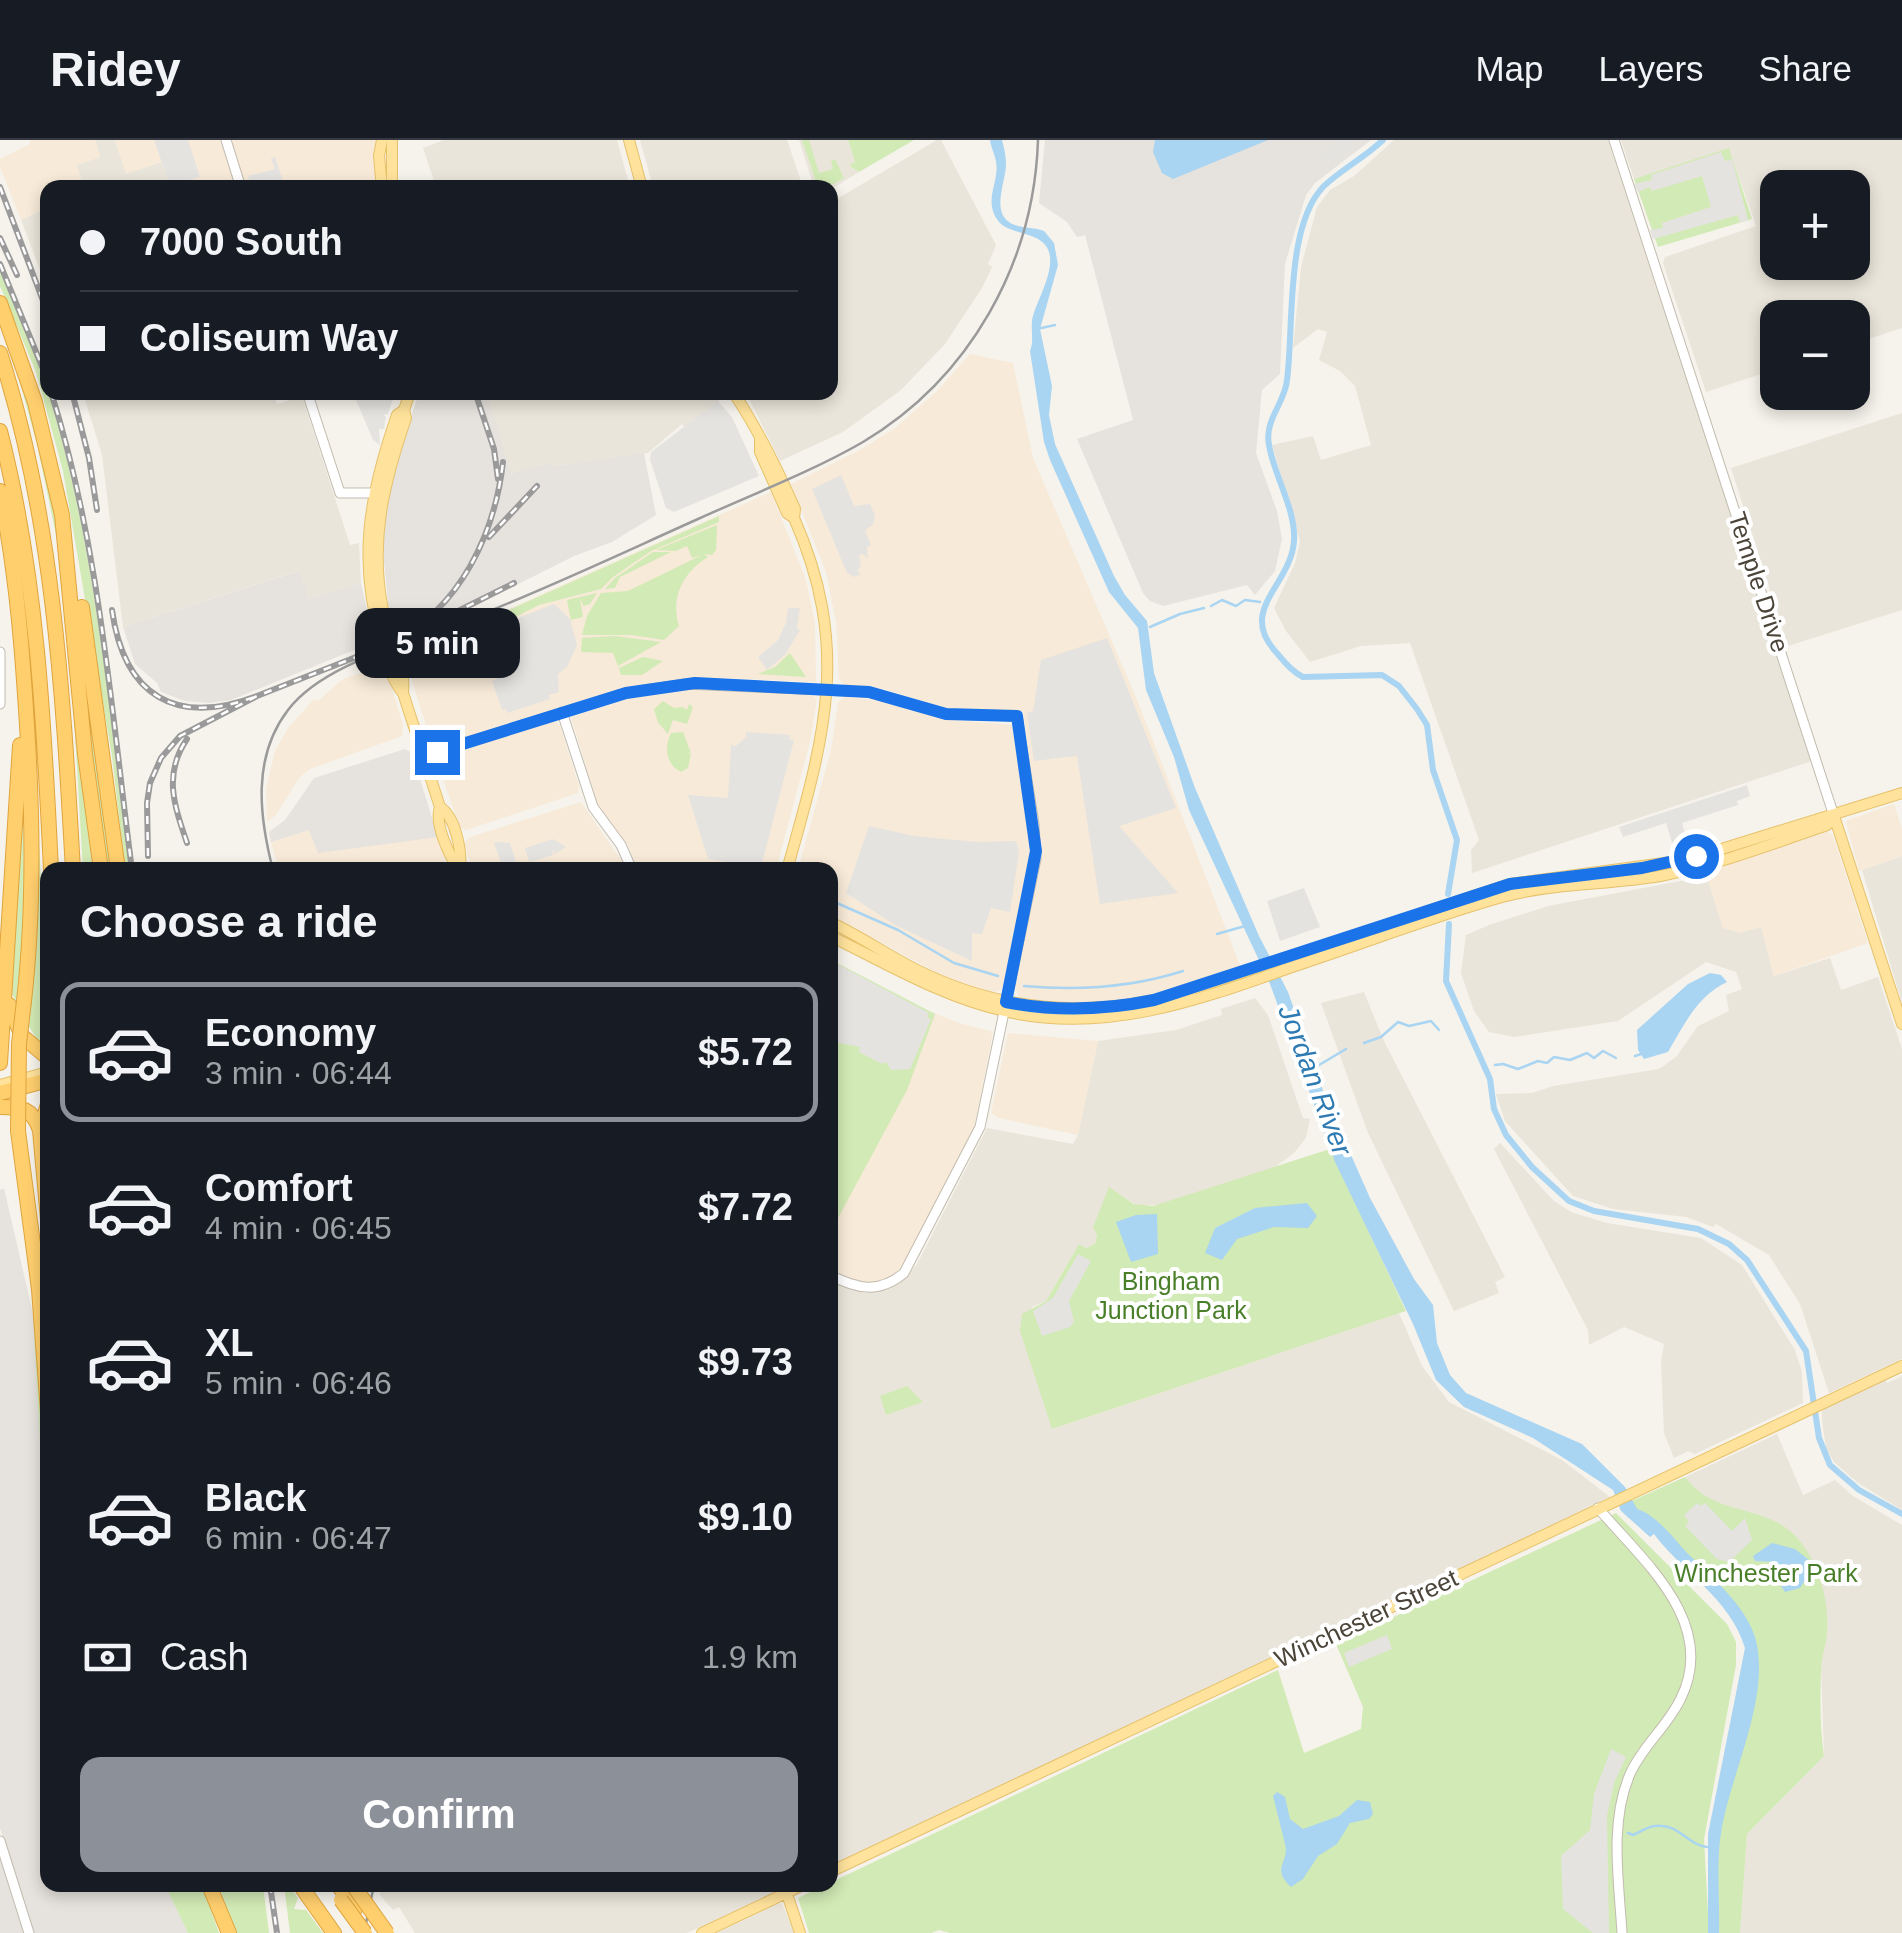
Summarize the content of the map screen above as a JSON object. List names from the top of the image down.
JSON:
{
  "streets": {
    "main road": ["Temple Drive", "Winchester Street"]
  },
  "water": ["Jordan River"],
  "parks": ["Bingham Junction Park", "Winchester Park"],
  "page": {
    "header": "Ridey",
    "nav": ["Map", "Layers", "Share"],
    "map_buttons": ["+", "−"],
    "banner": ["7000 South", "Coliseum Way"],
    "bubble": "5 min",
    "heading": "Choose a ride",
    "list": [
      {
        "name": "Economy",
        "note": "3 min · 06:44",
        "value": "$5.72"
      },
      {
        "name": "Comfort",
        "note": "4 min · 06:45",
        "value": "$7.72"
      },
      {
        "name": "XL",
        "note": "5 min · 06:46",
        "value": "$9.73"
      },
      {
        "name": "Black",
        "note": "6 min · 06:47",
        "value": "$9.10"
      }
    ],
    "pay": ["Cash", "1.9 km"],
    "buttons": "Confirm"
  }
}
